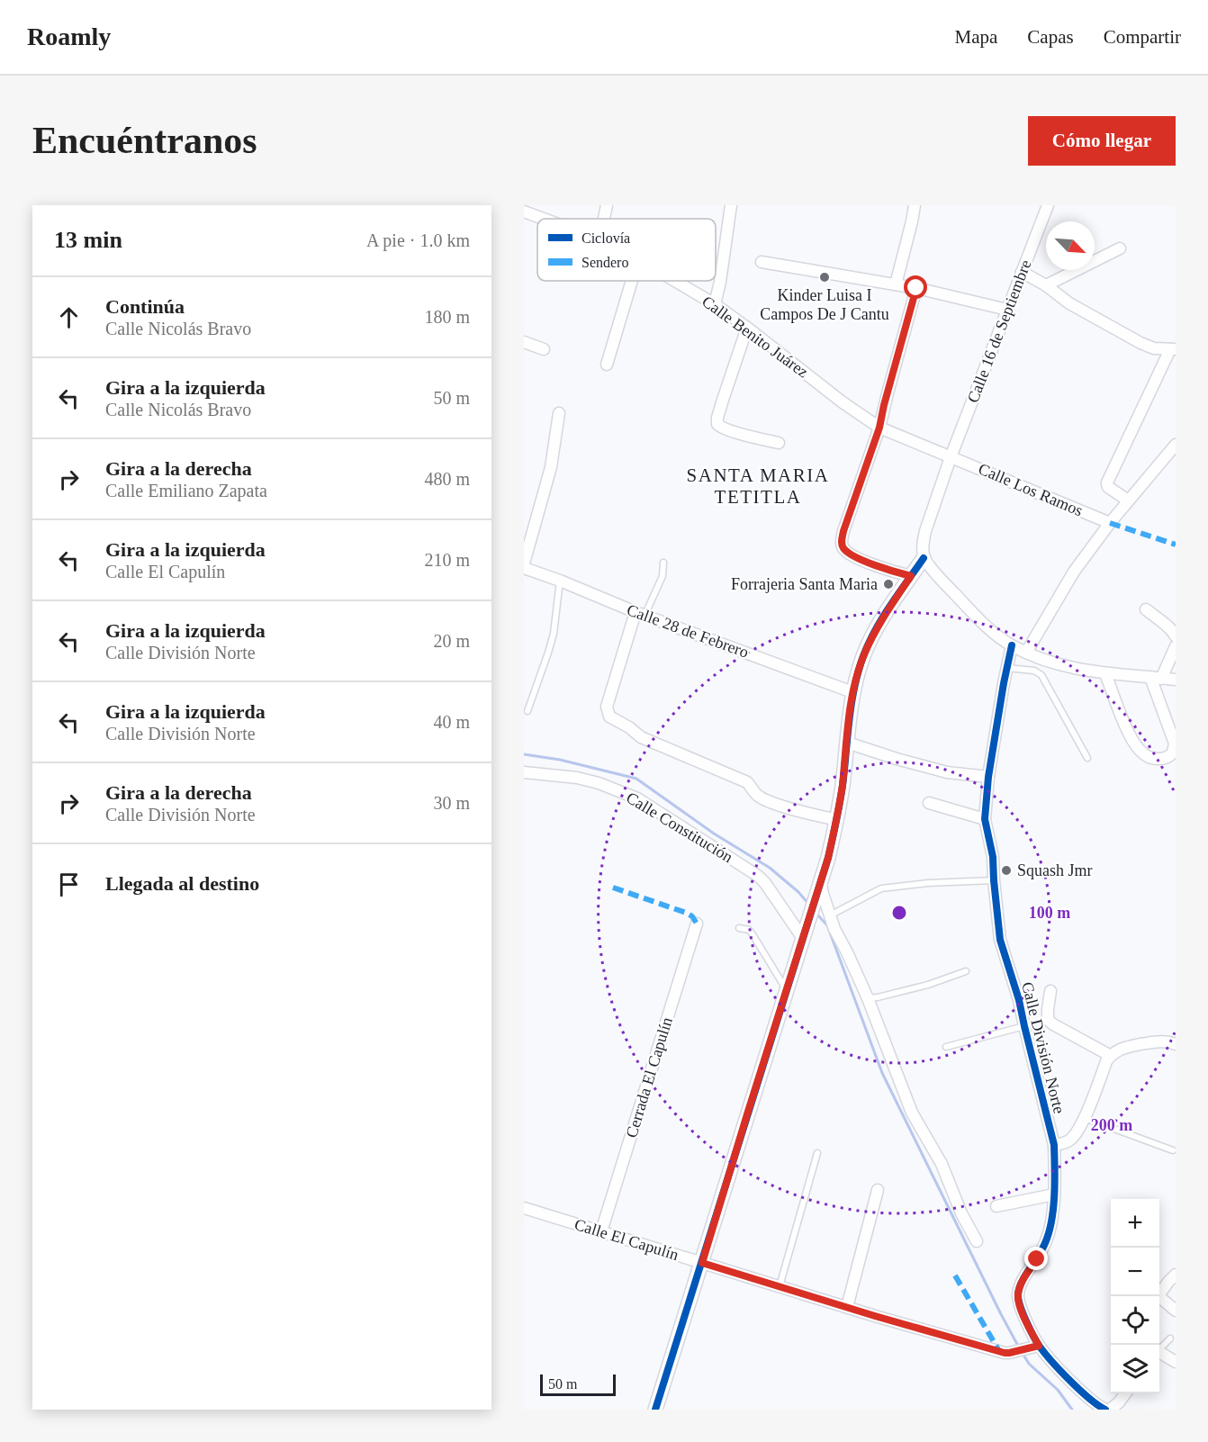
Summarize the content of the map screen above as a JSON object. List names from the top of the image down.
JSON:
{
  "streets": {
    "street": [
      "Calle 16 de Septiembre",
      "Calle Benito Juárez",
      "Calle Los Ramos",
      "Calle 28 de Febrero",
      "Calle Constitución",
      "Calle División Norte",
      "Cerrada El Capulín",
      "Calle El Capulín"
    ]
  },
  "crossings": [
    ["Calle 16 de Septiembre", "Calle Benito Juárez"],
    ["Calle 16 de Septiembre", "Calle Los Ramos"],
    ["Calle Benito Juárez", "Calle Los Ramos"],
    ["Calle División Norte", "Calle El Capulín"],
    ["Cerrada El Capulín", "Calle El Capulín"]
  ],
  "districts": ["SANTA MARIA TETITLA"],
  "places": ["Kinder Luisa I Campos De J Cantu", "Forrajeria Santa Maria", "Squash Jmr"],
  "legend": ["Ciclovía", "Sendero"],
  "scale_bar": "50 m",
  "north": "bottom right",
  "page": {
    "header": "Roamly",
    "nav": ["Mapa", "Capas", "Compartir"],
    "buttons": "Cómo llegar",
    "title": "Encuéntranos",
    "heading": ["13 min", "A pie · 1.0 km"],
    "list": [
      ["Continúa", "Calle Nicolás Bravo", "180 m"],
      ["Gira a la izquierda", "Calle Nicolás Bravo", "50 m"],
      ["Gira a la derecha", "Calle Emiliano Zapata", "480 m"],
      ["Gira a la izquierda", "Calle El Capulín", "210 m"],
      ["Gira a la izquierda", "Calle División Norte", "20 m"],
      ["Gira a la izquierda", "Calle División Norte", "40 m"],
      ["Gira a la derecha", "Calle División Norte", "30 m"],
      "Llegada al destino"
    ],
    "map_buttons": ["+", "−"],
    "scale": "50 m"
  },
  "rings": ["100 m", "200 m"]
}
